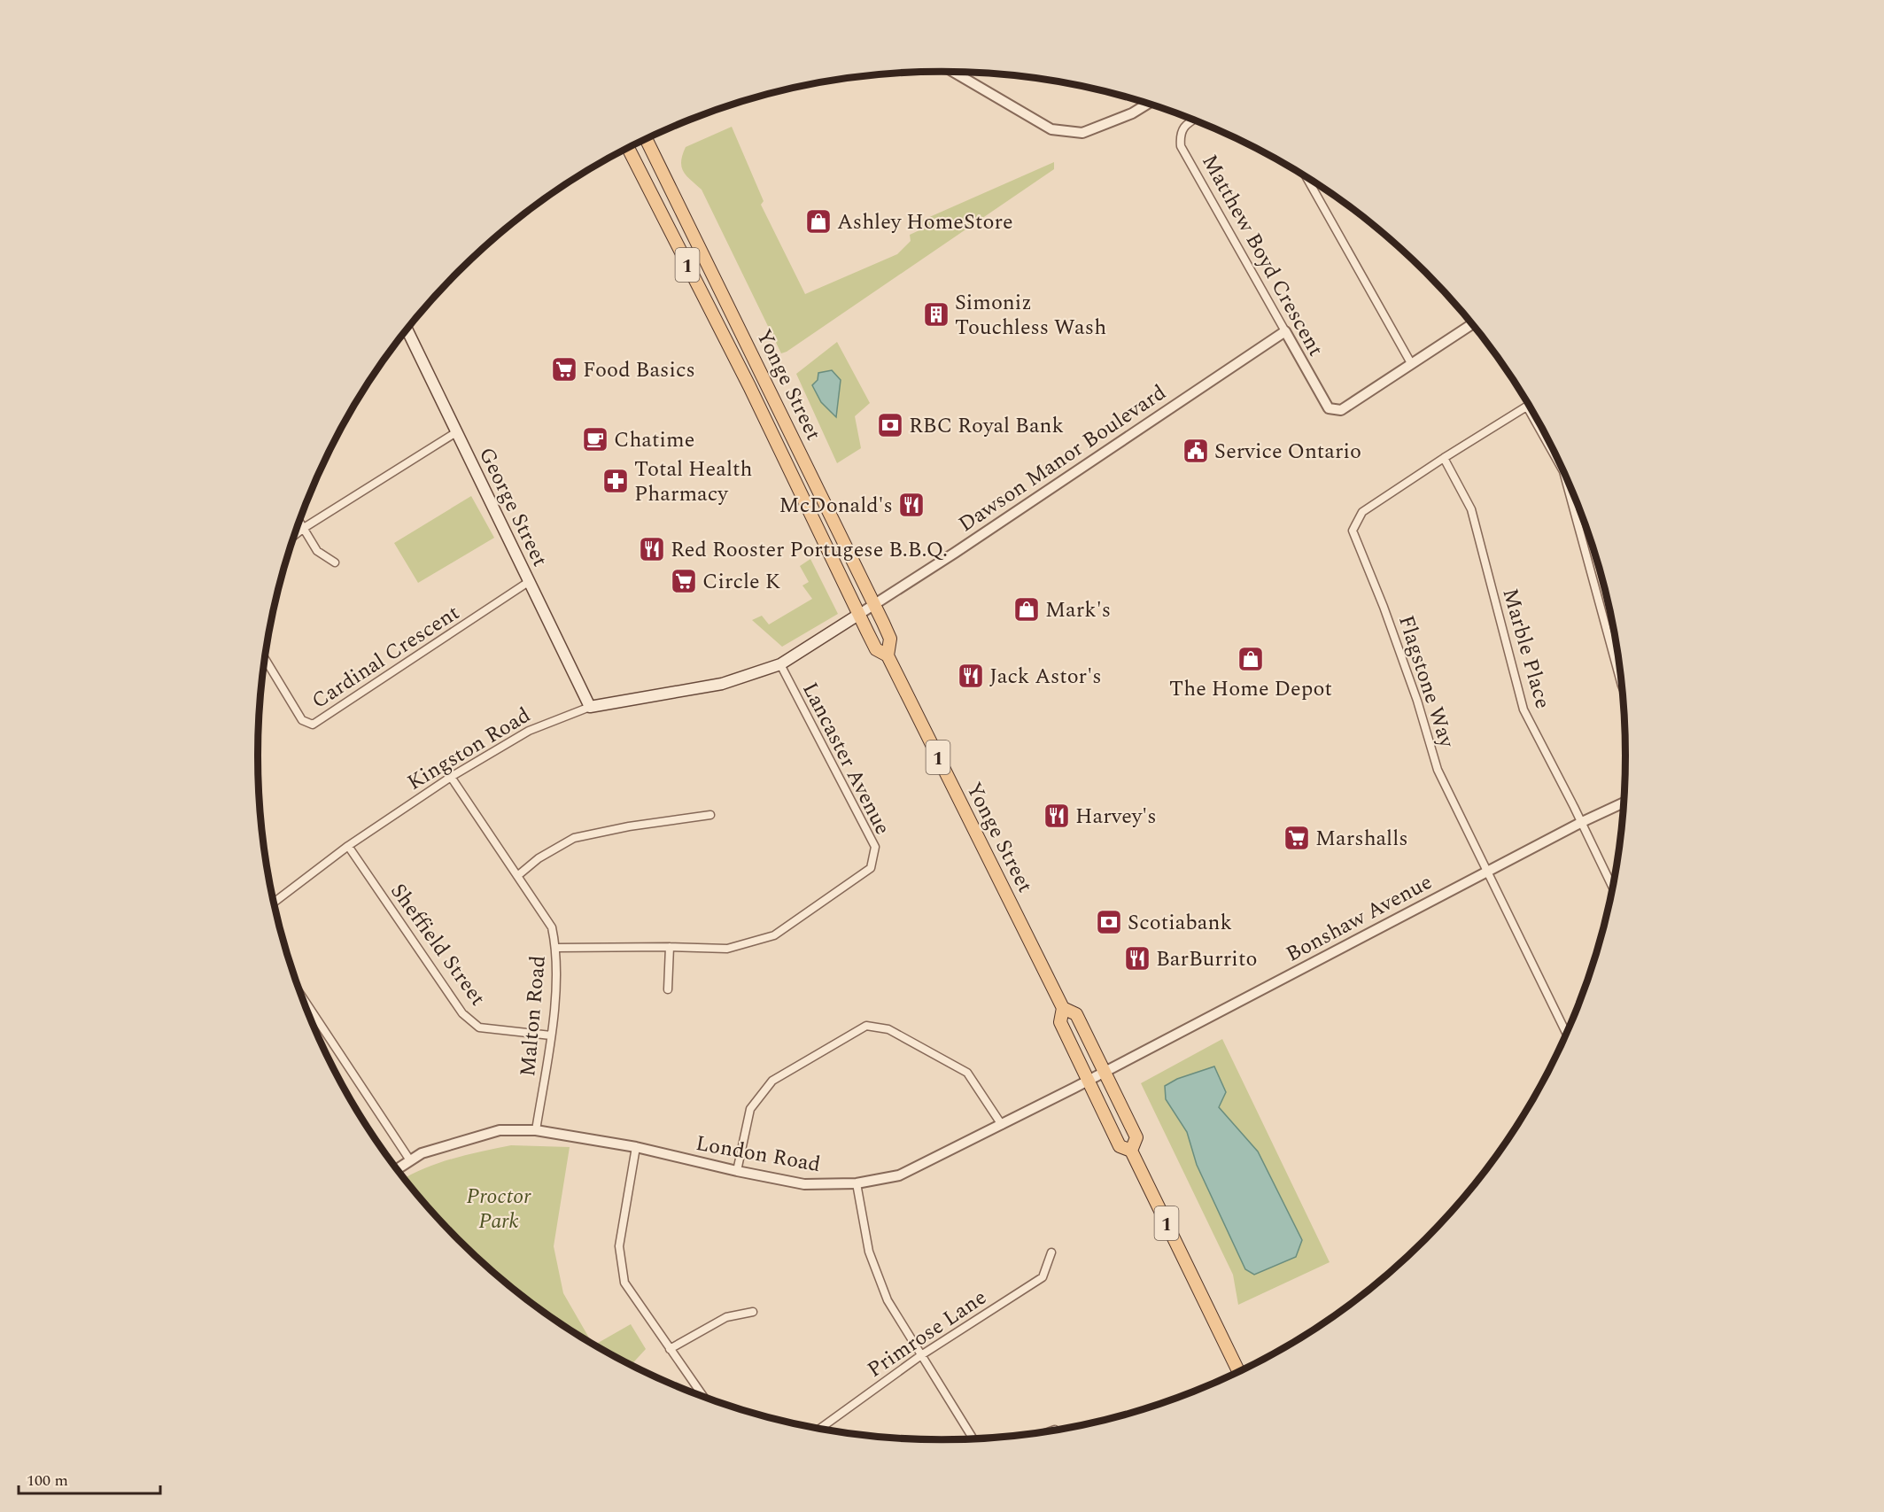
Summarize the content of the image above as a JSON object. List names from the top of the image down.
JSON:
{
  "streets": {
    "main road": [
      "1",
      "Yonge Street",
      "George Street",
      "Kingston Road"
    ],
    "street": [
      "Matthew Boyd Crescent",
      "Dawson Manor Boulevard",
      "Marble Place",
      "Cardinal Crescent",
      "Flagstone Way",
      "Lancaster Avenue",
      "Bonshaw Avenue",
      "Sheffield Street",
      "Malton Road",
      "London Road",
      "Primrose Lane"
    ]
  },
  "crossings": [
    ["Matthew Boyd Crescent", "Dawson Manor Boulevard"],
    ["Yonge Street", "Dawson Manor Boulevard"],
    ["Yonge Street", "Kingston Road"],
    ["Yonge Street", "Bonshaw Avenue"],
    ["Yonge Street", "London Road"],
    ["Dawson Manor Boulevard", "Kingston Road"],
    ["George Street", "Cardinal Crescent"],
    ["George Street", "Kingston Road"],
    ["Marble Place", "Flagstone Way"],
    ["Marble Place", "Bonshaw Avenue"],
    ["Flagstone Way", "Bonshaw Avenue"],
    ["Kingston Road", "Lancaster Avenue"],
    ["Kingston Road", "Sheffield Street"],
    ["Kingston Road", "Malton Road"],
    ["Lancaster Avenue", "Malton Road"],
    ["Bonshaw Avenue", "London Road"],
    ["Sheffield Street", "Malton Road"],
    ["Malton Road", "London Road"]
  ],
  "parks": ["Proctor Park"],
  "places": {
    "shop": ["Ashley HomeStore", "Mark's", "The Home Depot"],
    "building": ["Simoniz Touchless Wash"],
    "supermarket": ["Food Basics", "Circle K", "Marshalls"],
    "bank": ["RBC Royal Bank", "Scotiabank"],
    "cafe": ["Chatime"],
    "public building": ["Service Ontario"],
    "pharmacy": ["Total Health Pharmacy"],
    "restaurant": [
      "McDonald's",
      "Red Rooster Portugese B.B.Q.",
      "Jack Astor's",
      "Harvey's",
      "BarBurrito"
    ]
  },
  "scale_bar": "100 m"
}
